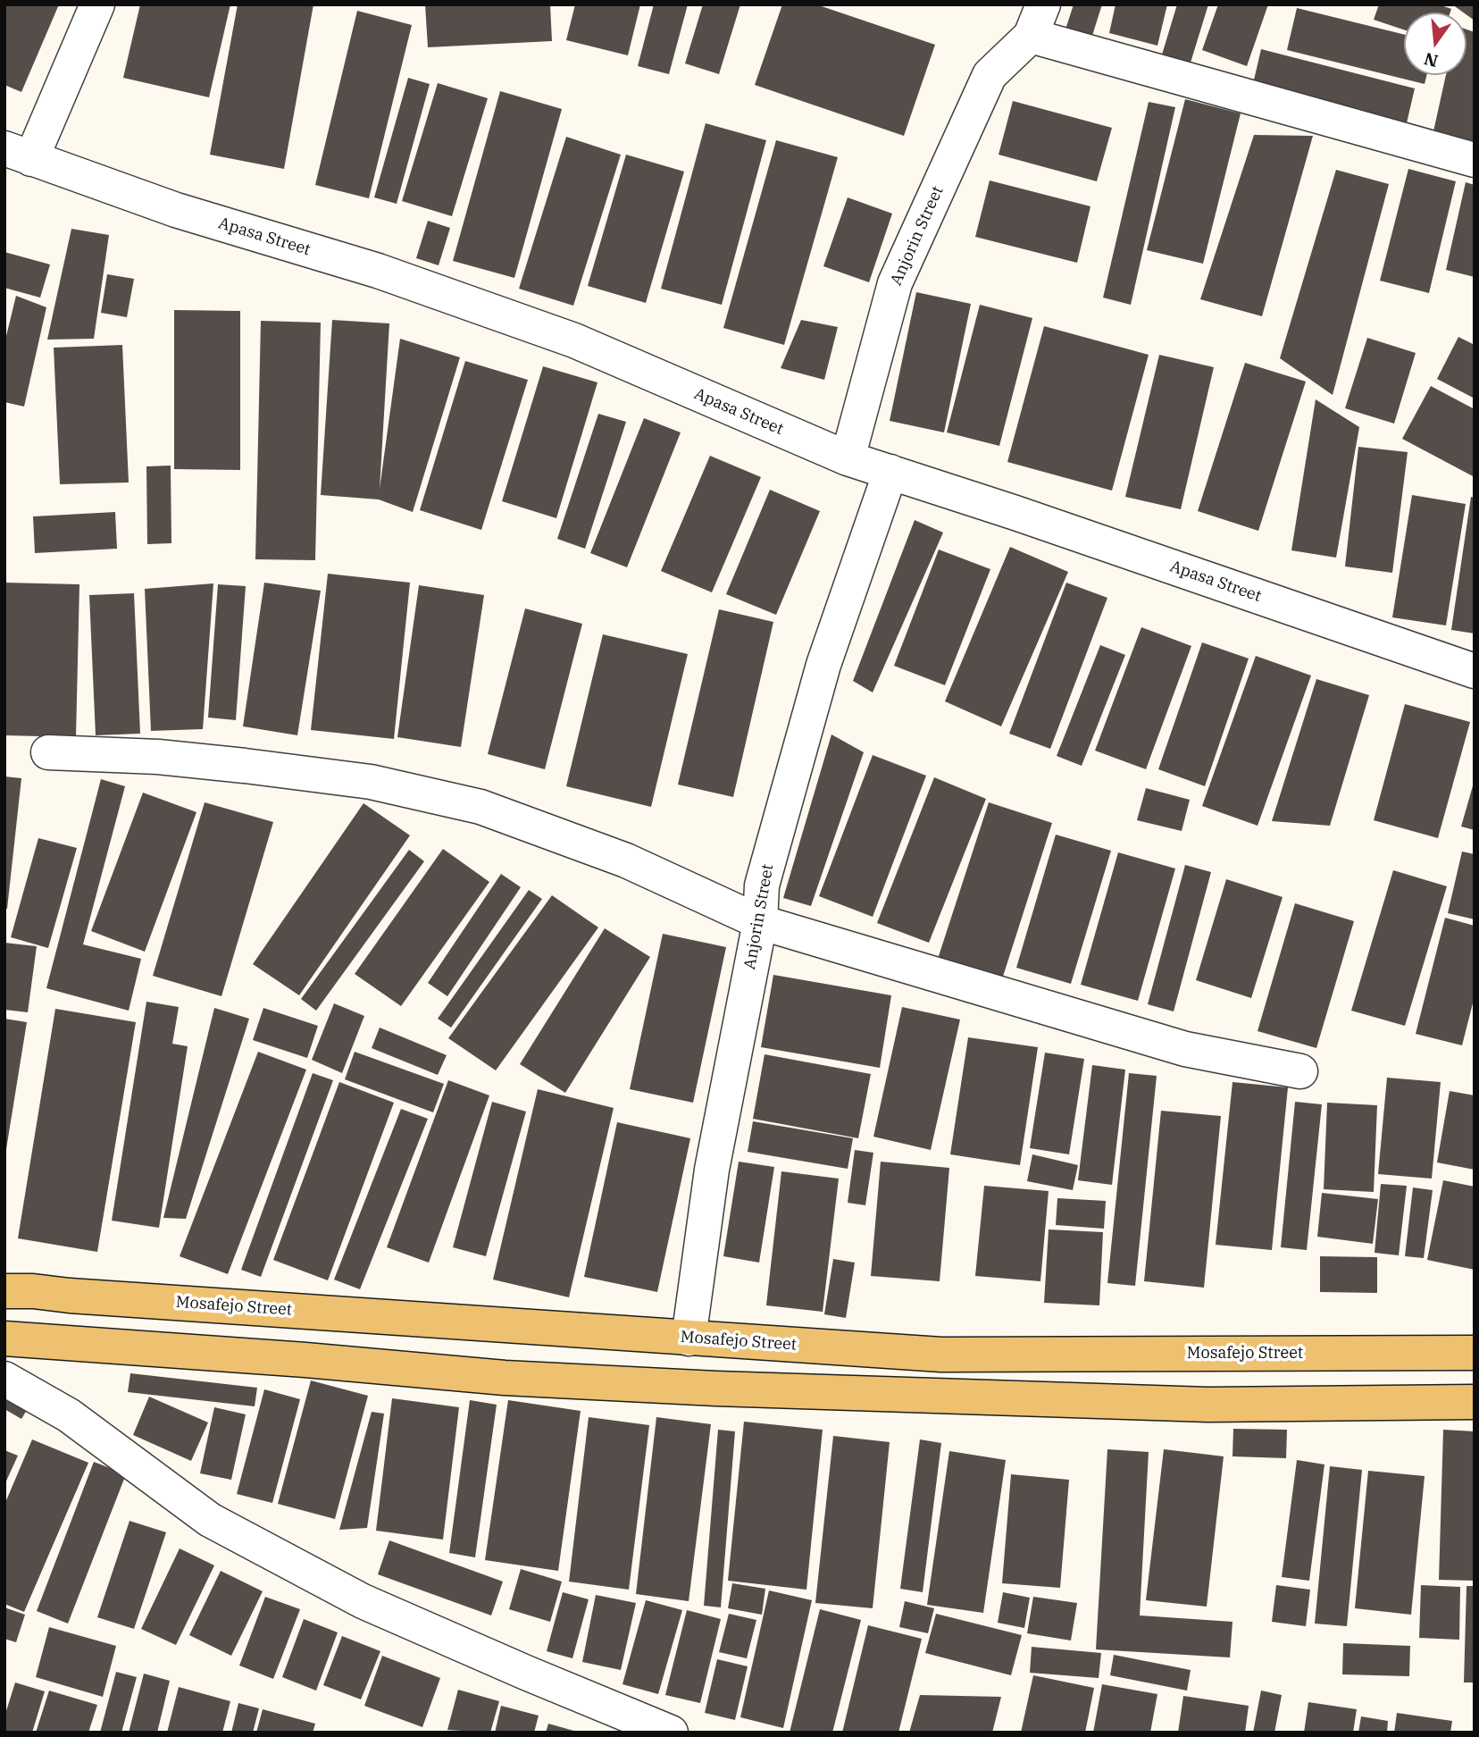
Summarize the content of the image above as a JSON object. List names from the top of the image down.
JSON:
{
  "streets": {
    "main road": ["Mosafejo Street"],
    "street": ["Anjorin Street", "Apasa Street"]
  },
  "crossings": [
    ["Anjorin Street", "Apasa Street"],
    ["Anjorin Street", "Mosafejo Street"]
  ],
  "north": "bottom"
}
